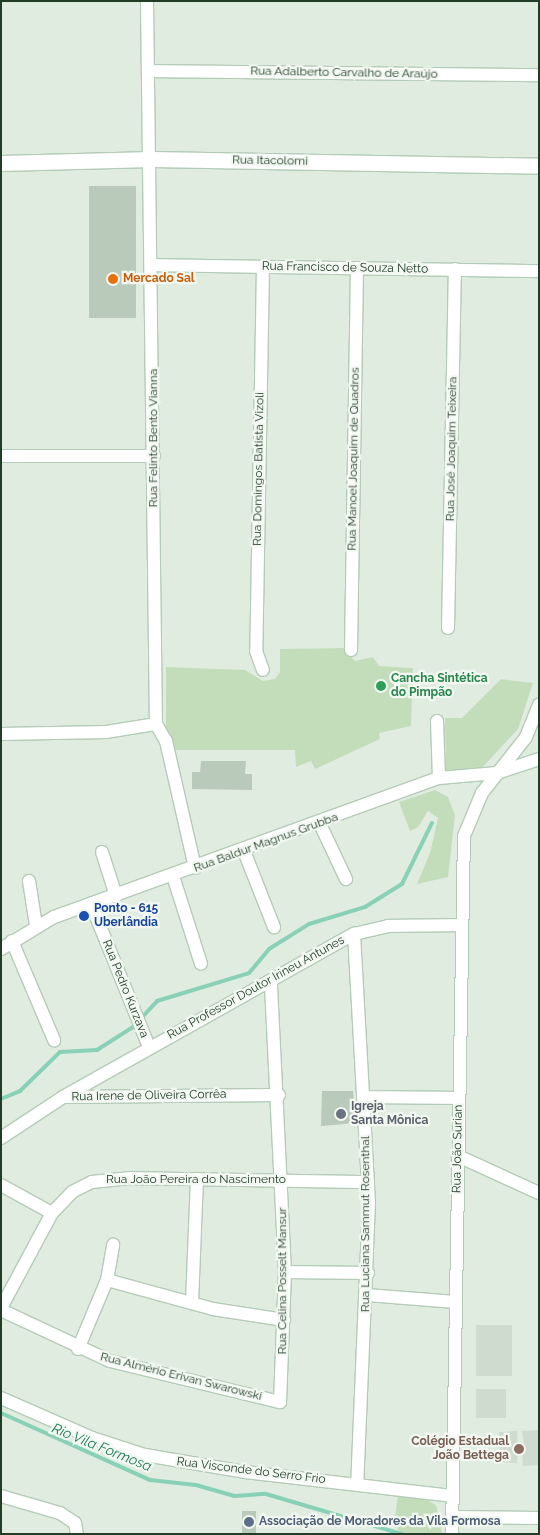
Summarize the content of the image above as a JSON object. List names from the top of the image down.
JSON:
{
  "streets": {
    "main road": ["Rua Itacolomi"],
    "street": [
      "Rua Adalberto Carvalho de Araújo",
      "Rua Francisco de Souza Netto",
      "Rua Felinto Bento Vianna",
      "Rua José Joaquim Teixeira",
      "Rua Manoel Joaquim de Quadros",
      "Rua Domingos Batista Vizoli",
      "Rua Baldur Magnus Grubba",
      "Rua Professor Doutor Irineu Antunes",
      "Rua Pedro Kurzava",
      "Rua Irene de Oliveira Corrêa",
      "Rua João Surian",
      "Rua João Pereira do Nascimento",
      "Rua Luciana Sammut Rosenthal",
      "Rua Celina Posselt Mansur",
      "Rua Almério Erivan Swarowski",
      "Rua Visconde do Serro Frio"
    ]
  },
  "crossings": [
    ["Rua Adalberto Carvalho de Araújo", "Rua Felinto Bento Vianna"],
    ["Rua Itacolomi", "Rua Felinto Bento Vianna"],
    ["Rua Francisco de Souza Netto", "Rua Felinto Bento Vianna"],
    ["Rua Francisco de Souza Netto", "Rua José Joaquim Teixeira"],
    ["Rua Francisco de Souza Netto", "Rua Manoel Joaquim de Quadros"],
    ["Rua Francisco de Souza Netto", "Rua Domingos Batista Vizoli"],
    ["Rua Felinto Bento Vianna", "Rua Baldur Magnus Grubba"],
    ["Rua Baldur Magnus Grubba", "Rua Pedro Kurzava"],
    ["Rua Baldur Magnus Grubba", "Rua João Surian"],
    ["Rua Professor Doutor Irineu Antunes", "Rua Pedro Kurzava"],
    ["Rua Professor Doutor Irineu Antunes", "Rua Irene de Oliveira Corrêa"],
    ["Rua Professor Doutor Irineu Antunes", "Rua João Surian"],
    ["Rua Professor Doutor Irineu Antunes", "Rua Luciana Sammut Rosenthal"],
    ["Rua Professor Doutor Irineu Antunes", "Rua Celina Posselt Mansur"],
    ["Rua Irene de Oliveira Corrêa", "Rua Celina Posselt Mansur"],
    ["Rua João Surian", "Rua Visconde do Serro Frio"],
    ["Rua João Pereira do Nascimento", "Rua Luciana Sammut Rosenthal"],
    ["Rua João Pereira do Nascimento", "Rua Celina Posselt Mansur"],
    ["Rua João Pereira do Nascimento", "Rua Almério Erivan Swarowski"],
    ["Rua Luciana Sammut Rosenthal", "Rua Visconde do Serro Frio"],
    ["Rua Celina Posselt Mansur", "Rua Almério Erivan Swarowski"]
  ],
  "water": ["Rio Vila Formosa"],
  "places": [
    "Mercado Sal",
    "Cancha Sintética do Pimpão",
    "Ponto - 615 Uberlândia",
    "Igreja Santa Mônica",
    "Colégio Estadual João Bettega",
    "Associação de Moradores da Vila Formosa"
  ]
}
